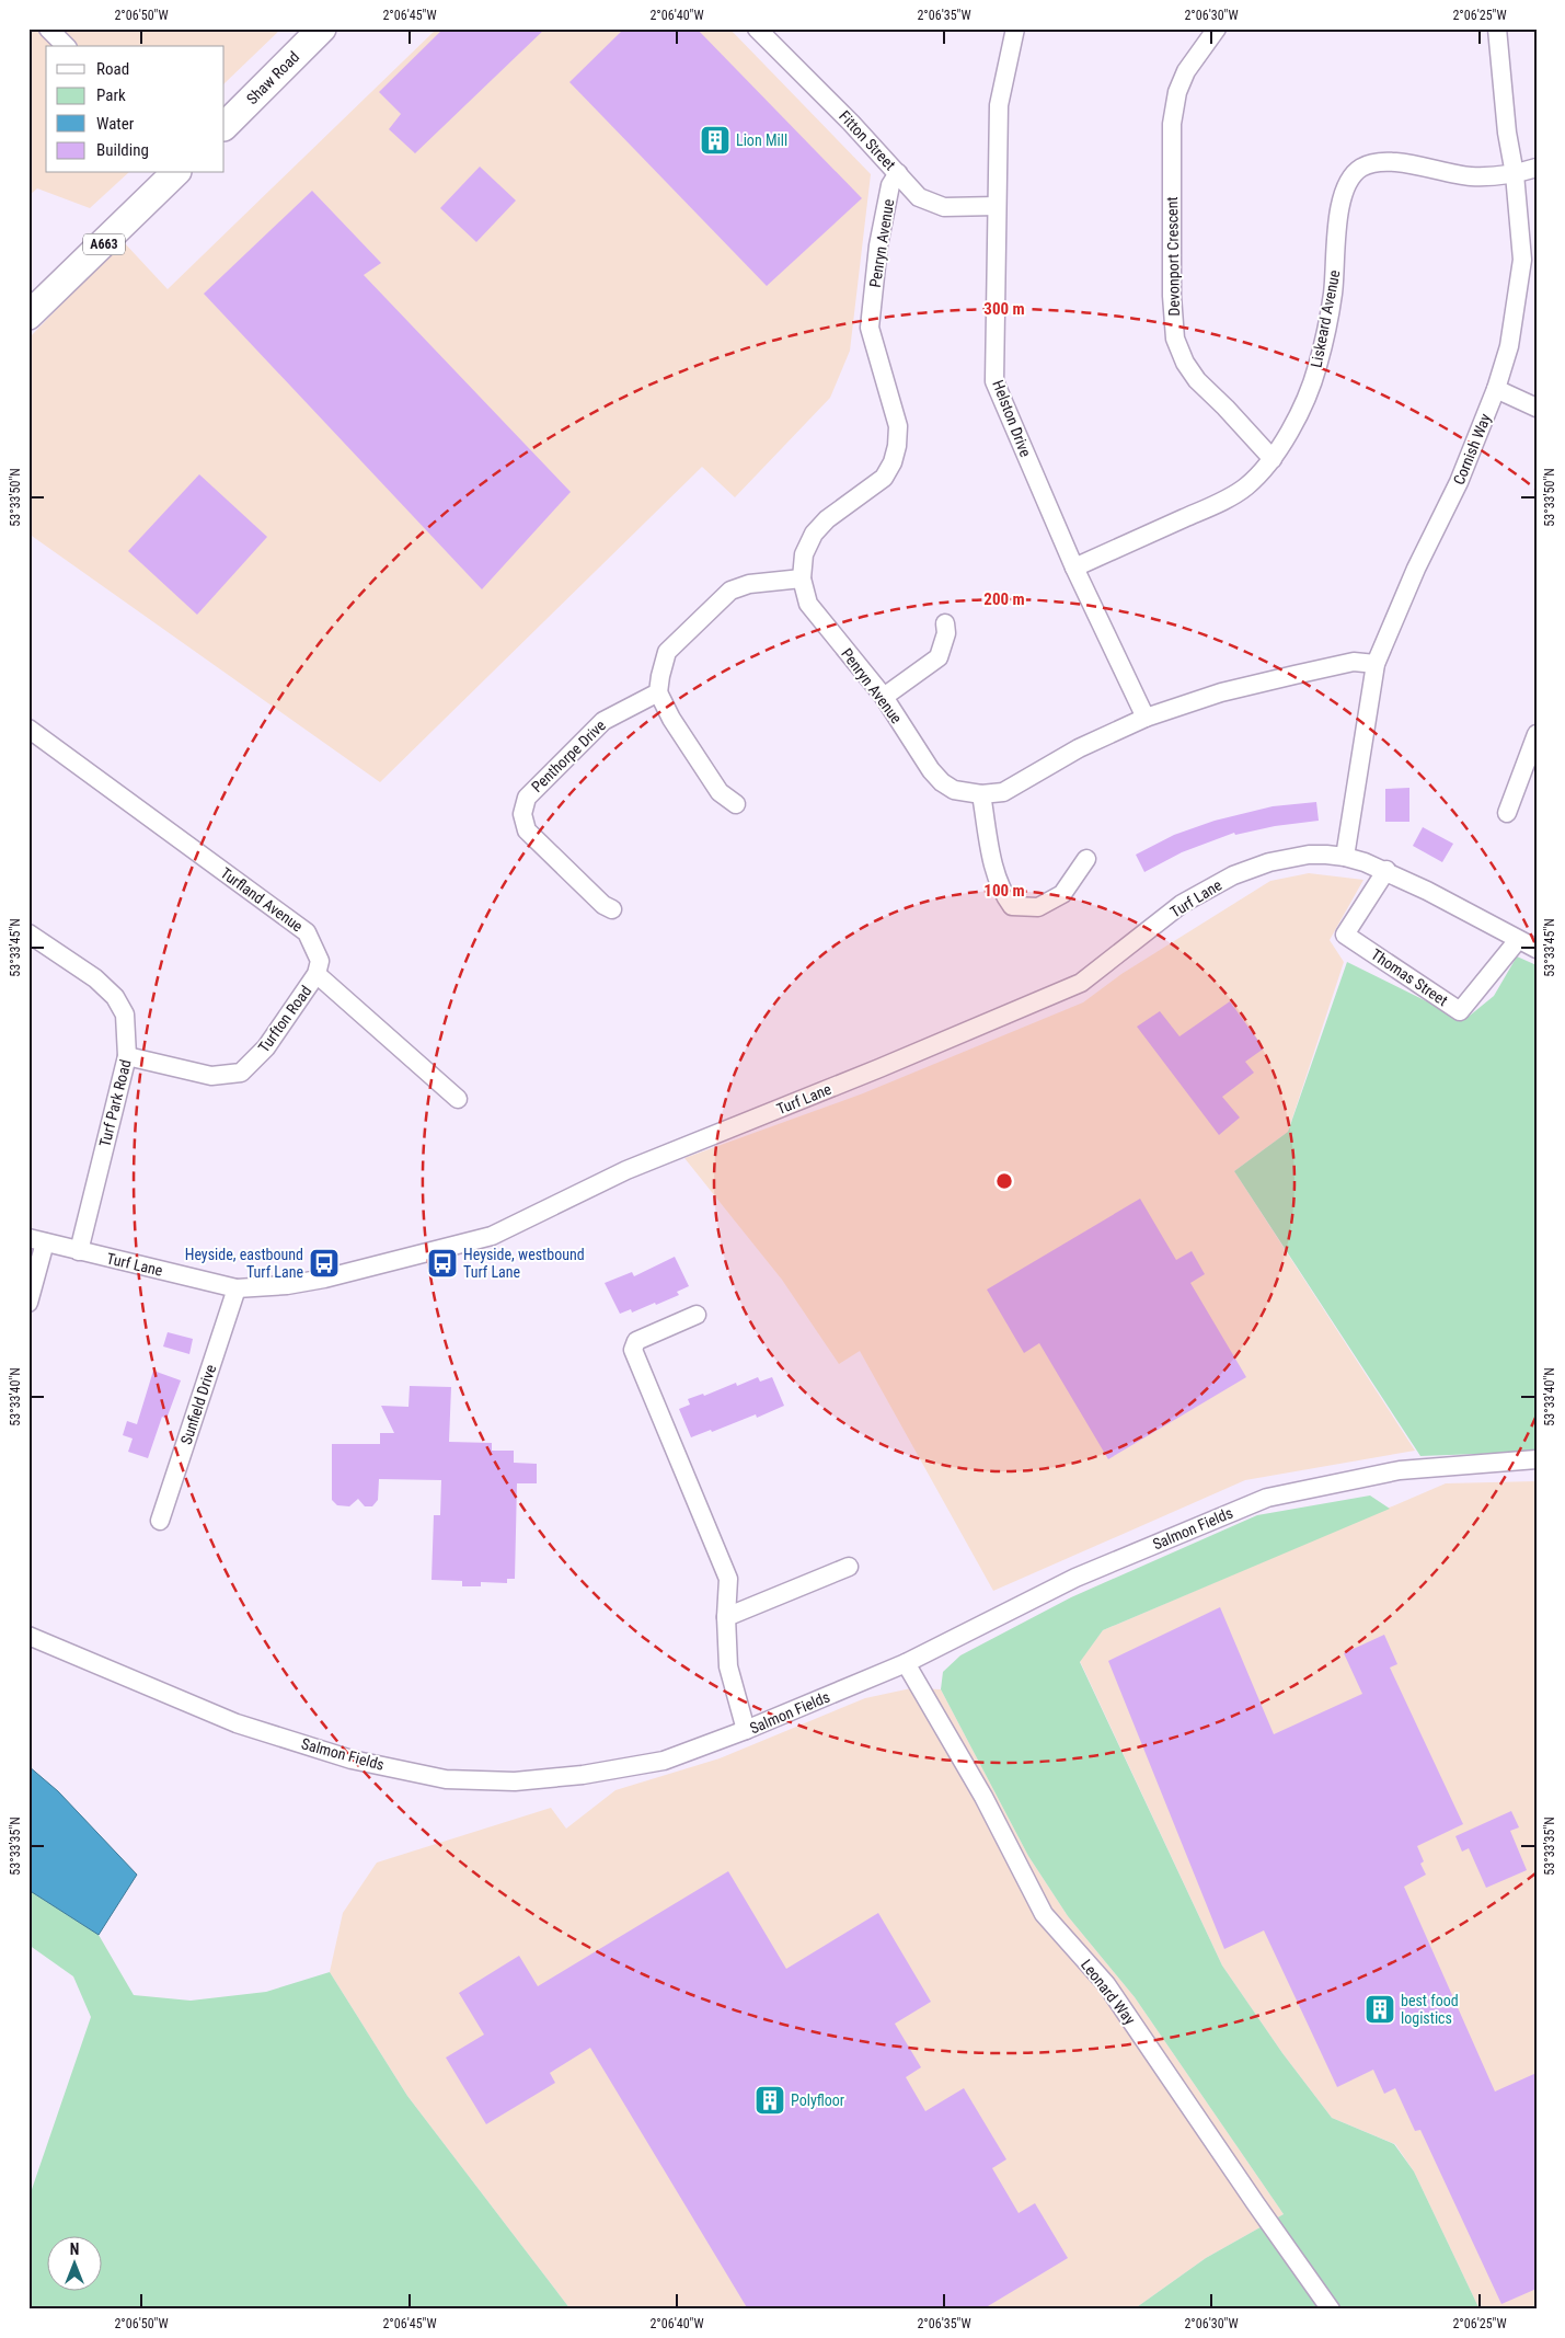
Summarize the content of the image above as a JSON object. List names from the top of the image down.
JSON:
{
  "streets": {
    "main road": ["Shaw Road", "A663"],
    "street": [
      "Fitton Street",
      "Penryn Avenue",
      "Devonport Crescent",
      "Liskeard Avenue",
      "Helston Drive",
      "Cornish Way",
      "Penthorpe Drive",
      "Turf Lane",
      "Turfland Avenue",
      "Thomas Street",
      "Turfton Road",
      "Turf Park Road",
      "Sunfield Drive",
      "Salmon Fields",
      "Leonard Way"
    ]
  },
  "crossings": [
    ["Fitton Street", "Penryn Avenue"],
    ["Fitton Street", "Helston Drive"],
    ["Penryn Avenue", "Helston Drive"],
    ["Penryn Avenue", "Cornish Way"],
    ["Devonport Crescent", "Liskeard Avenue"],
    ["Liskeard Avenue", "Helston Drive"],
    ["Liskeard Avenue", "Cornish Way"],
    ["Cornish Way", "Turf Lane"],
    ["Turf Lane", "Thomas Street"],
    ["Turf Lane", "Turf Park Road"],
    ["Turf Lane", "Sunfield Drive"],
    ["Turfland Avenue", "Turfton Road"],
    ["Turfton Road", "Turf Park Road"],
    ["Salmon Fields", "Leonard Way"]
  ],
  "places": {
    "building": ["Lion Mill", "best food logistics", "Polyfloor"],
    "bus stop": ["Heyside, eastbound Turf Lane", "Heyside, westbound Turf Lane"]
  },
  "legend": [
    "Road",
    "Park",
    "Water",
    "Building"
  ],
  "north": "top",
  "coordinates": [
    "2°06'50\"W",
    "2°06'45\"W",
    "2°06'40\"W",
    "2°06'35\"W",
    "2°06'30\"W",
    "2°06'25\"W",
    "53°33'50\"N",
    "53°33'45\"N",
    "53°33'40\"N",
    "53°33'35\"N"
  ],
  "rings": ["300 m", "200 m", "100 m"]
}
